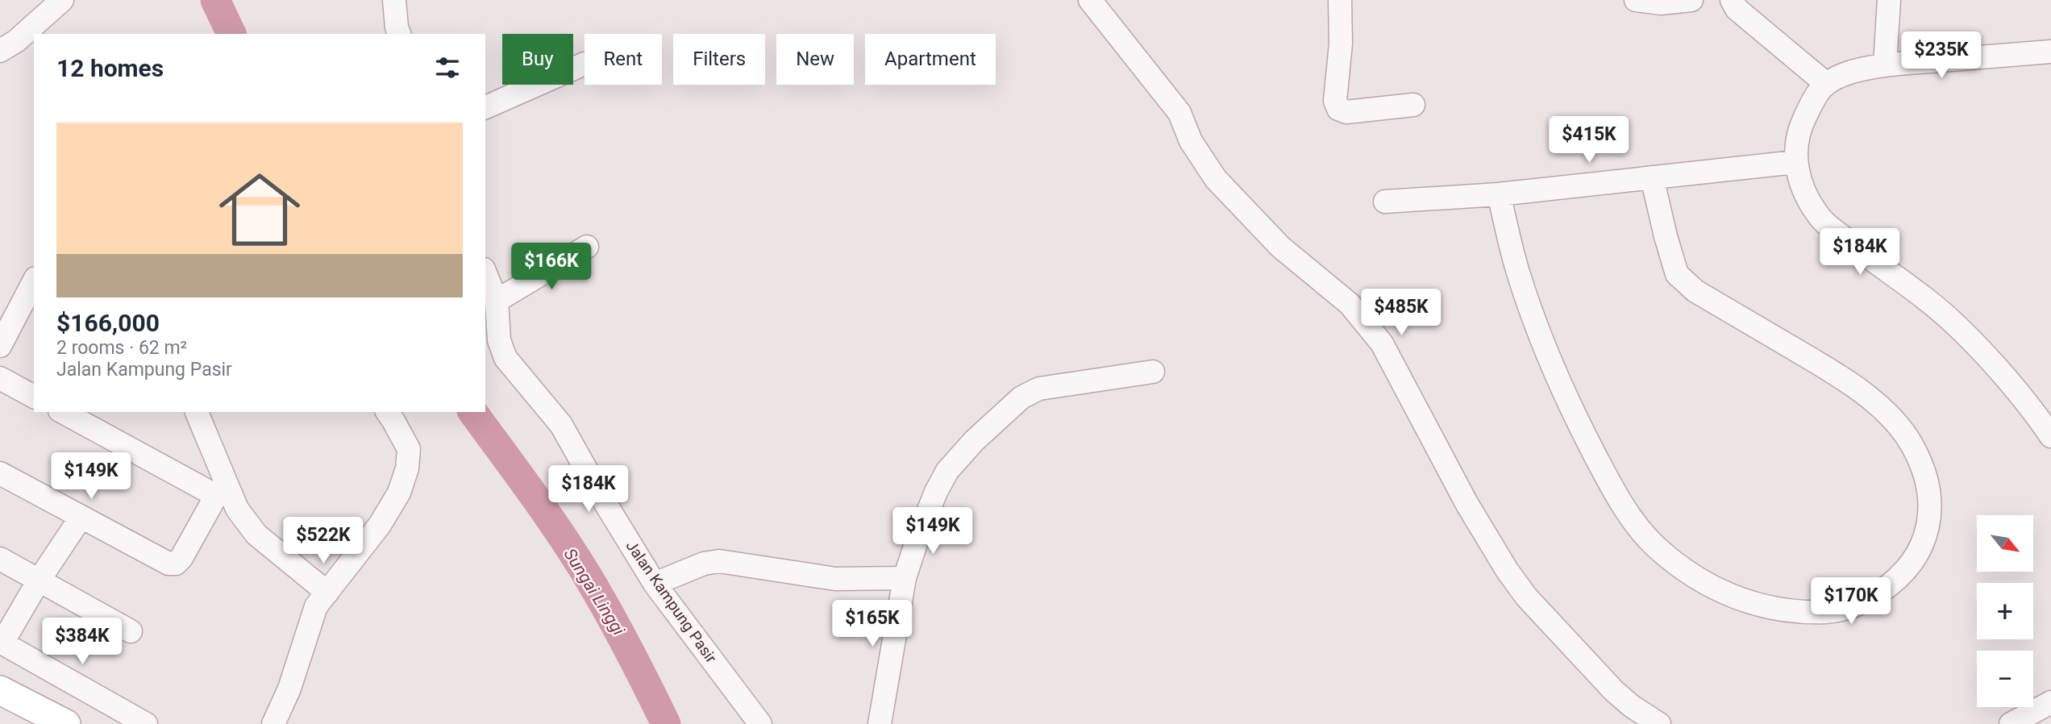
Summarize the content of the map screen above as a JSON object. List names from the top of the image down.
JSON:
{
  "streets": {
    "street": ["Jalan Kampung Pasir"]
  },
  "water": ["Sungai Linggi"],
  "north": "bottom right",
  "page": {
    "price": [
      "$235K",
      "$415K",
      "$184K",
      "$166K",
      "$485K",
      "$149K",
      "$184K",
      "$149K",
      "$522K",
      "$170K",
      "$165K",
      "$384K"
    ],
    "chip": [
      "Buy",
      "Rent",
      "Filters",
      "New",
      "Apartment"
    ],
    "heading": "12 homes",
    "list": [
      {
        "name": "$166,000",
        "note": "2 rooms · 62 m² · Jalan Kampung Pasir"
      }
    ],
    "map_buttons": ["+", "−"]
  }
}
